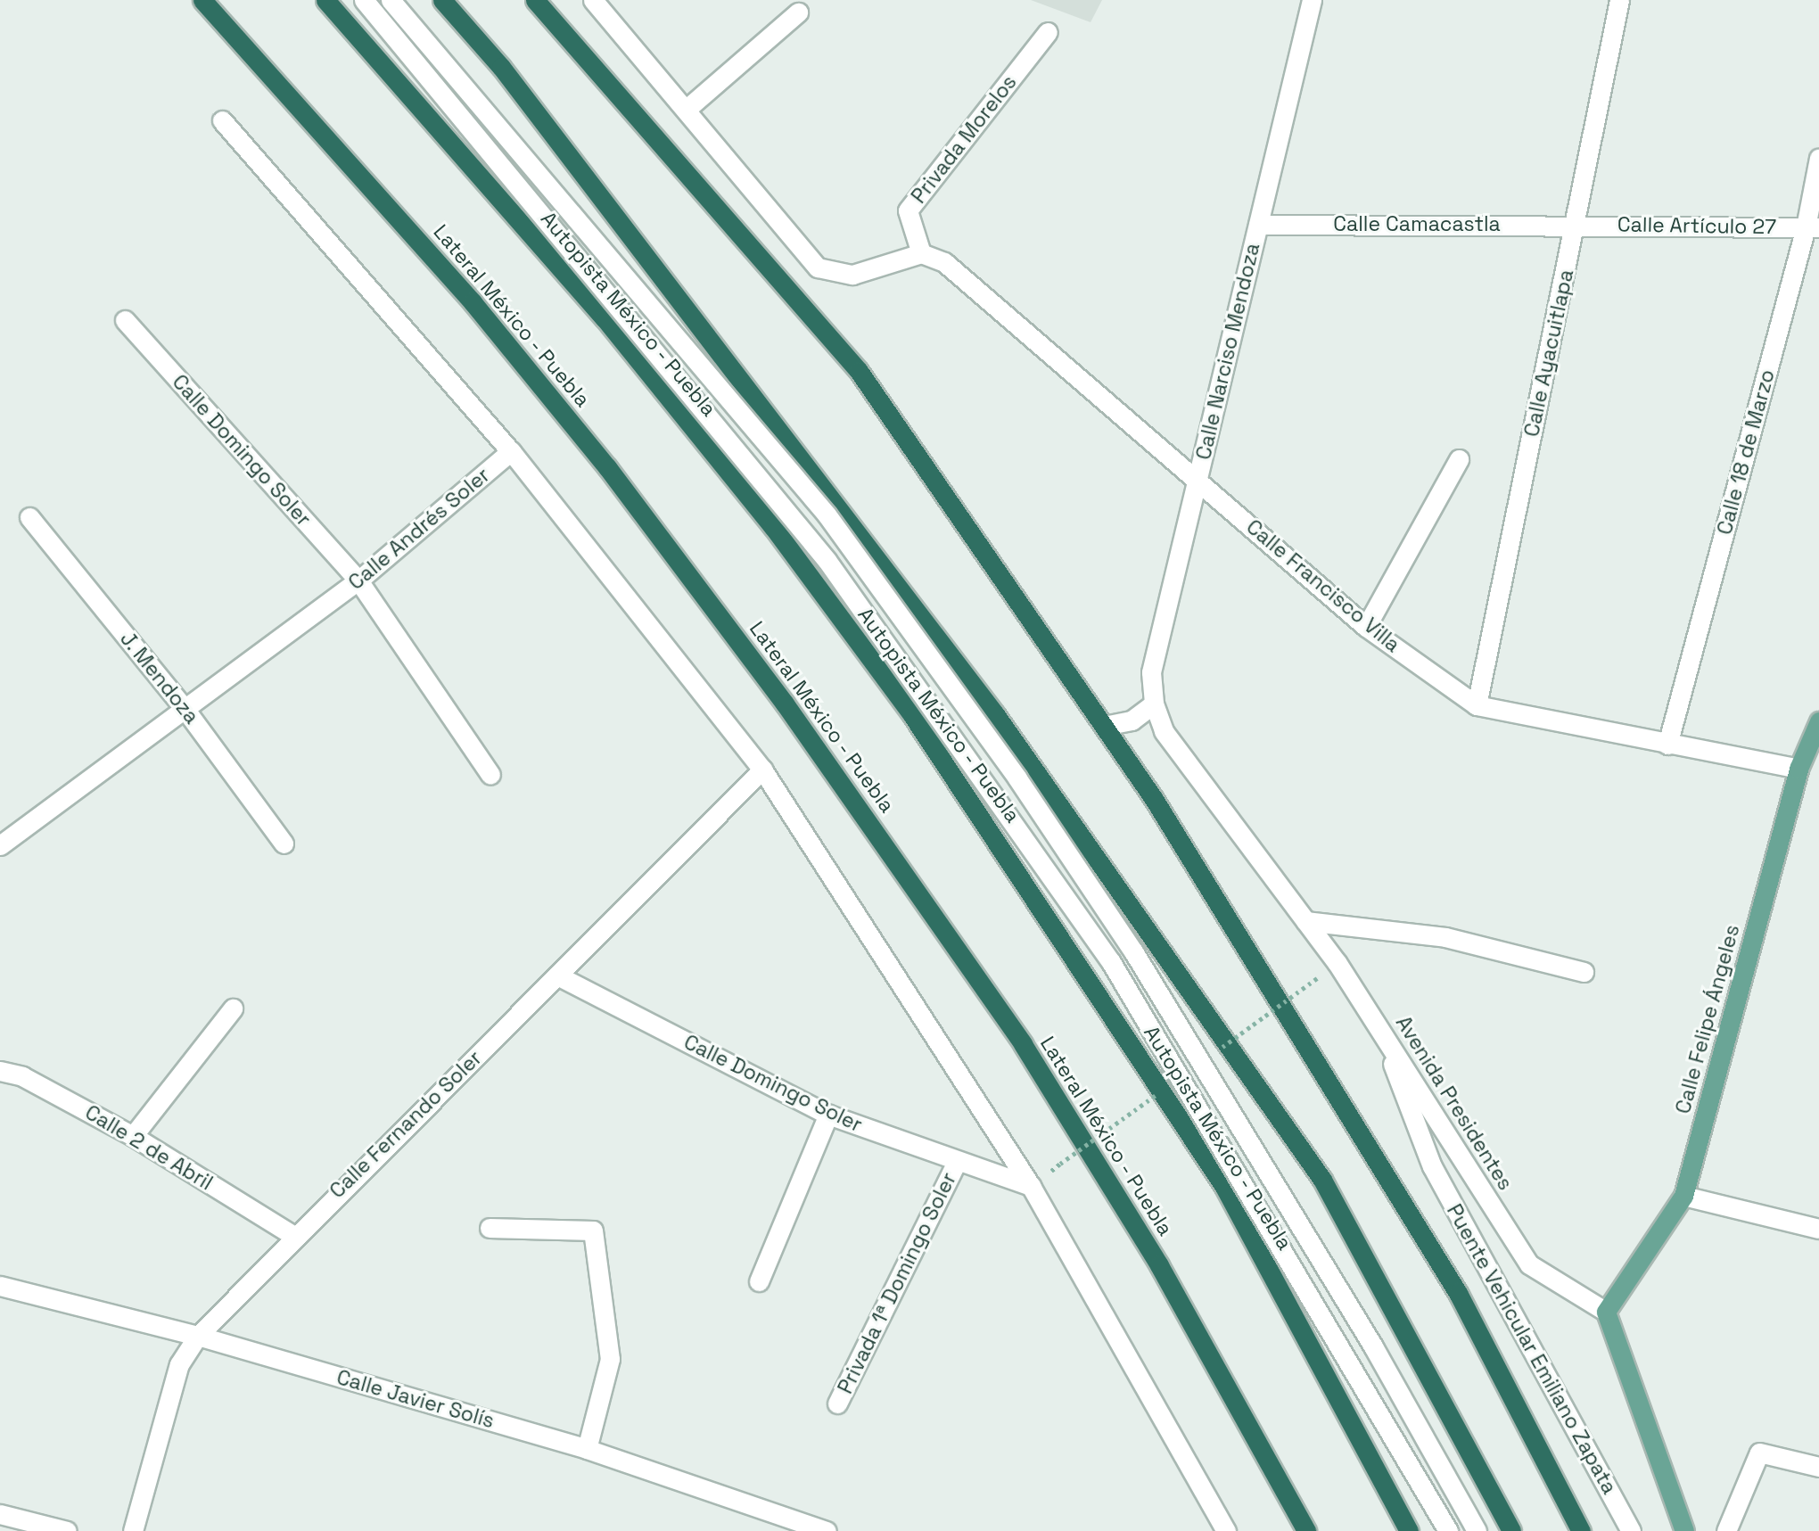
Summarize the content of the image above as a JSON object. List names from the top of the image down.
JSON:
{
  "streets": {
    "highway": ["Autopista México - Puebla", "Lateral México - Puebla"],
    "main road": ["Calle Felipe Ángeles"],
    "street": [
      "Privada Morelos",
      "Calle Camacastla",
      "Calle Artículo 27",
      "Calle Narciso Mendoza",
      "Calle Ayacuitlapa",
      "Calle Domingo Soler",
      "Calle 18 de Marzo",
      "Calle Andrés Soler",
      "Calle Francisco Villa",
      "J. Mendoza",
      "Avenida Presidentes",
      "Calle Fernando Soler",
      "Calle 2 de Abril",
      "Privada 1ª Domingo Soler",
      "Puente Vehicular Emiliano Zapata",
      "Calle Javier Solís"
    ]
  },
  "crossings": [
    ["Privada Morelos", "Calle Francisco Villa"],
    ["Calle Camacastla", "Calle Artículo 27"],
    ["Calle Camacastla", "Calle Narciso Mendoza"],
    ["Calle Camacastla", "Calle Ayacuitlapa"],
    ["Calle Artículo 27", "Calle Ayacuitlapa"],
    ["Calle Artículo 27", "Calle 18 de Marzo"],
    ["Calle Narciso Mendoza", "Calle Francisco Villa"],
    ["Calle Narciso Mendoza", "Avenida Presidentes"],
    ["Calle Ayacuitlapa", "Calle Francisco Villa"],
    ["Calle Domingo Soler", "Calle Andrés Soler"],
    ["Calle Domingo Soler", "Calle Fernando Soler"],
    ["Calle Domingo Soler", "Privada 1ª Domingo Soler"],
    ["Calle 18 de Marzo", "Calle Francisco Villa"],
    ["Calle Andrés Soler", "J. Mendoza"],
    ["Calle Francisco Villa", "Calle Felipe Ángeles"],
    ["Calle Felipe Ángeles", "Avenida Presidentes"],
    ["Avenida Presidentes", "Puente Vehicular Emiliano Zapata"],
    ["Calle Fernando Soler", "Calle 2 de Abril"],
    ["Calle Fernando Soler", "Calle Javier Solís"]
  ]
}
